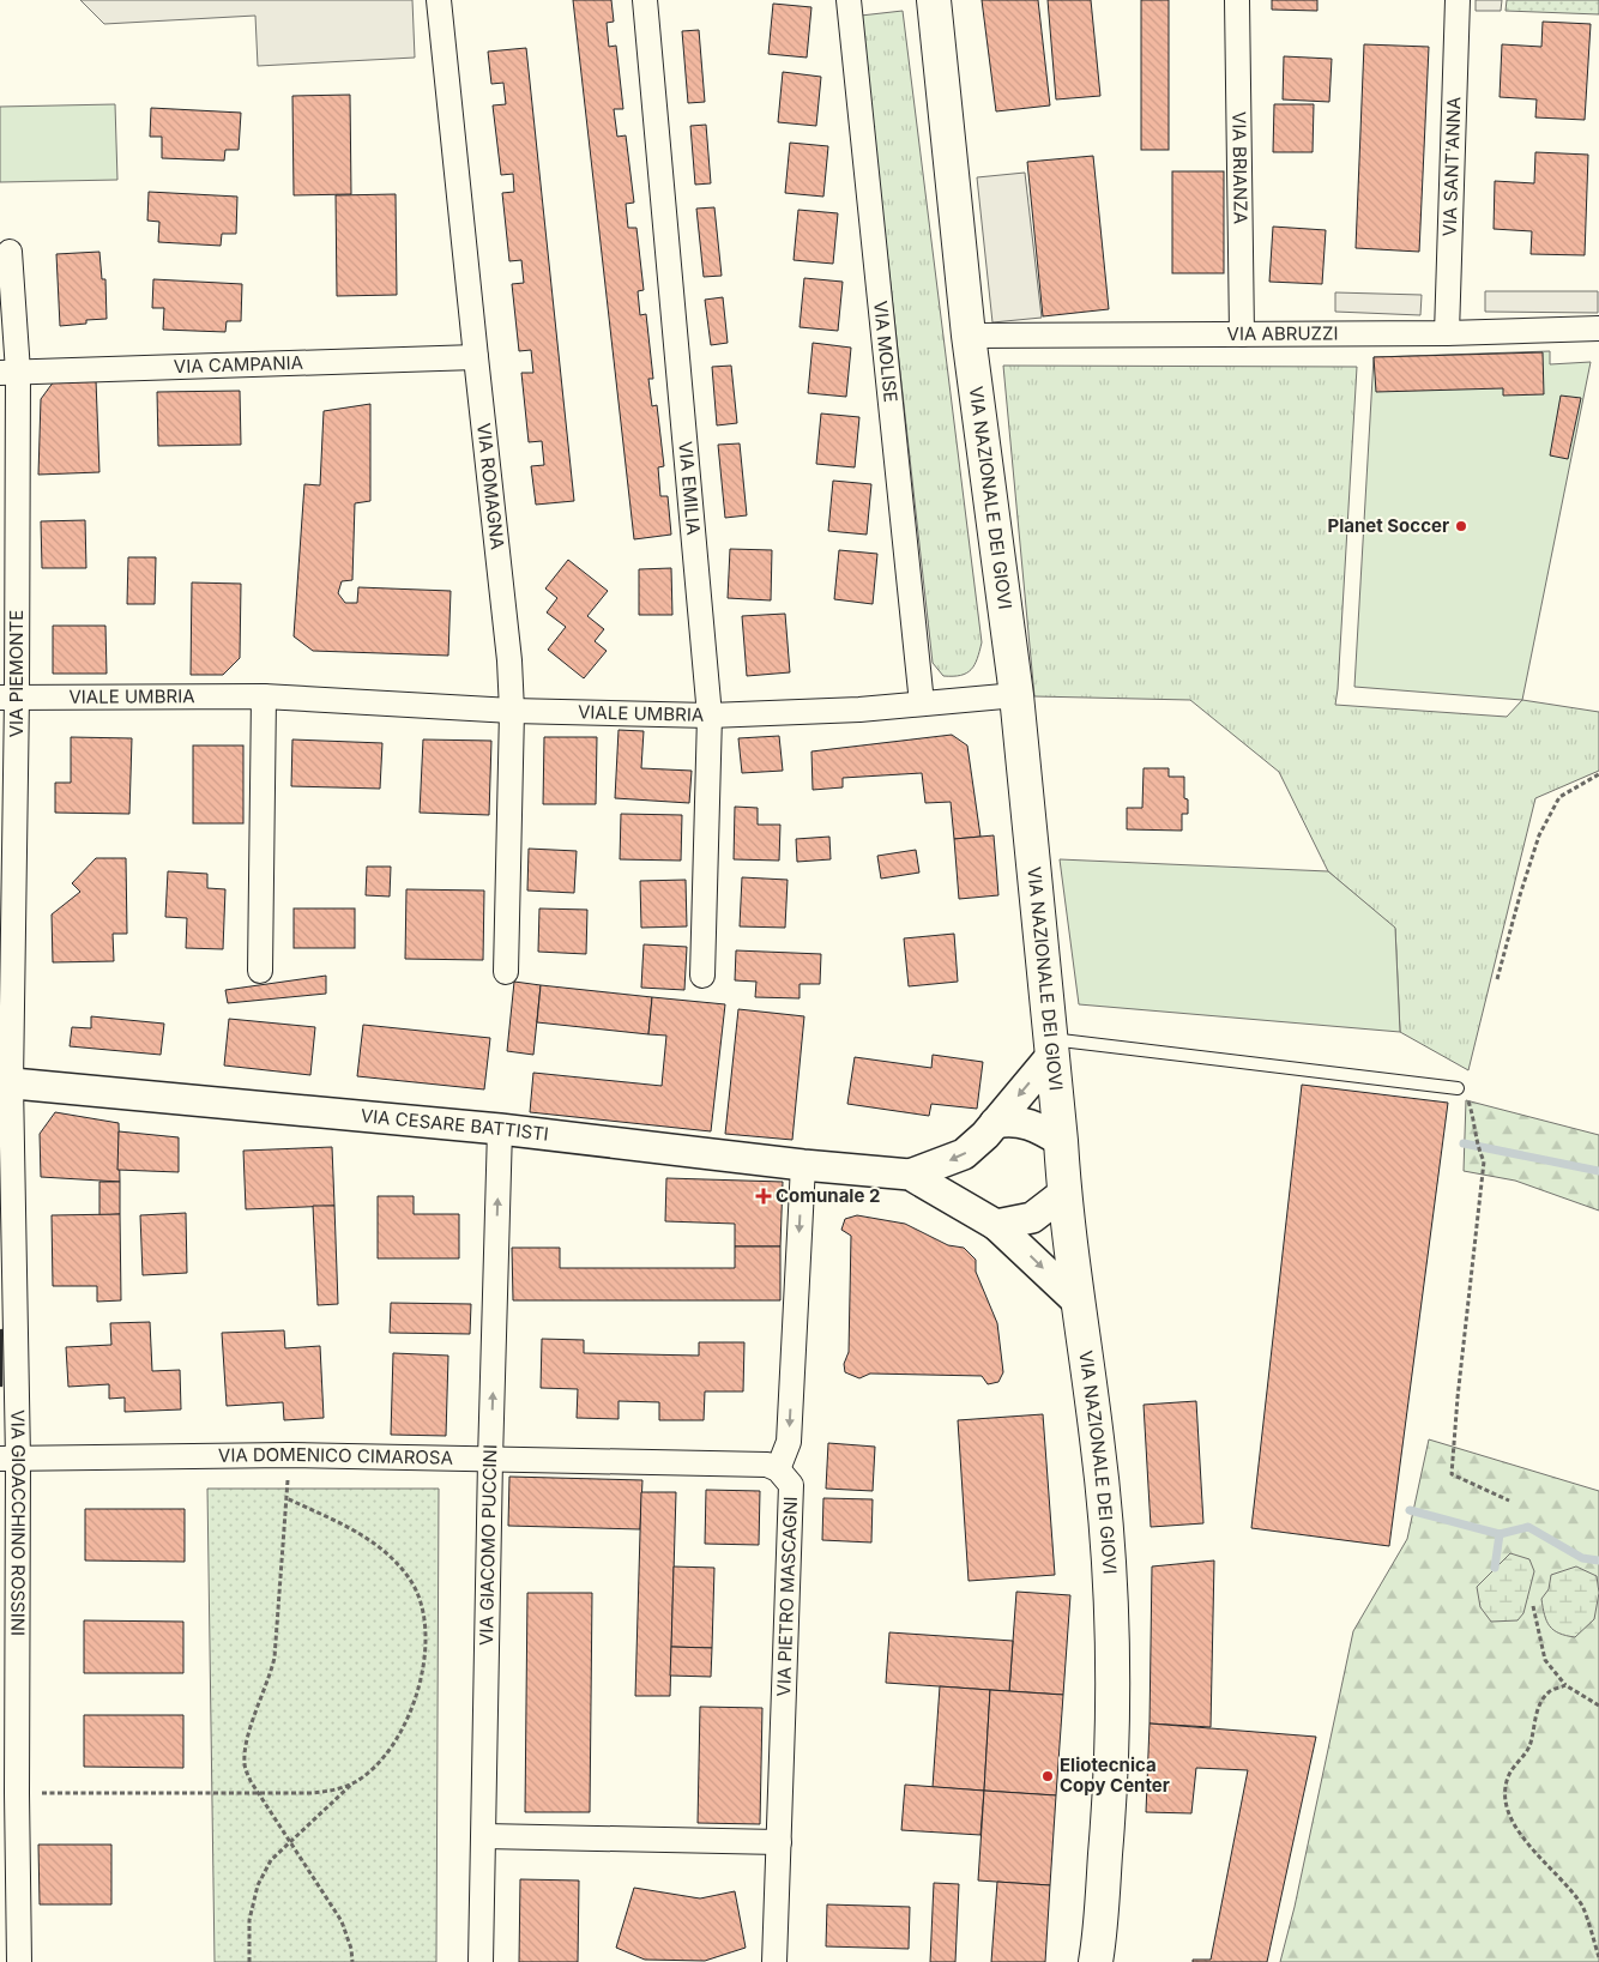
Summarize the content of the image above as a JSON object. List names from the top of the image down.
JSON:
{
  "streets": {
    "main road": ["VIA NAZIONALE DEI GIOVI"],
    "street": [
      "VIA BRIANZA",
      "VIA SANT'ANNA",
      "VIA ABRUZZI",
      "VIA MOLISE",
      "VIA CAMPANIA",
      "VIA ROMAGNA",
      "VIA EMILIA",
      "VIA PIEMONTE",
      "VIALE UMBRIA",
      "VIA CESARE BATTISTI",
      "VIA DOMENICO CIMAROSA",
      "VIA GIOACCHINO ROSSINI",
      "VIA GIACOMO PUCCINI",
      "VIA PIETRO MASCAGNI"
    ]
  },
  "crossings": [
    ["VIA BRIANZA", "VIA ABRUZZI"],
    ["VIA SANT'ANNA", "VIA ABRUZZI"],
    ["VIA ABRUZZI", "VIA NAZIONALE DEI GIOVI"],
    ["VIA MOLISE", "VIALE UMBRIA"],
    ["VIA CAMPANIA", "VIA ROMAGNA"],
    ["VIA CAMPANIA", "VIA PIEMONTE"],
    ["VIA ROMAGNA", "VIALE UMBRIA"],
    ["VIA EMILIA", "VIALE UMBRIA"],
    ["VIA NAZIONALE DEI GIOVI", "VIALE UMBRIA"],
    ["VIA NAZIONALE DEI GIOVI", "VIA CESARE BATTISTI"],
    ["VIA PIEMONTE", "VIALE UMBRIA"],
    ["VIA PIEMONTE", "VIA CESARE BATTISTI"],
    ["VIA PIEMONTE", "VIA GIOACCHINO ROSSINI"],
    ["VIA CESARE BATTISTI", "VIA GIOACCHINO ROSSINI"],
    ["VIA CESARE BATTISTI", "VIA GIACOMO PUCCINI"],
    ["VIA CESARE BATTISTI", "VIA PIETRO MASCAGNI"],
    ["VIA DOMENICO CIMAROSA", "VIA GIOACCHINO ROSSINI"],
    ["VIA DOMENICO CIMAROSA", "VIA GIACOMO PUCCINI"],
    ["VIA DOMENICO CIMAROSA", "VIA PIETRO MASCAGNI"]
  ],
  "one_way": ["VIA GIACOMO PUCCINI", "VIA PIETRO MASCAGNI"],
  "places": {
    "other": ["Planet Soccer", "Eliotecnica Copy Center"],
    "health": ["Comunale 2"]
  }
}
